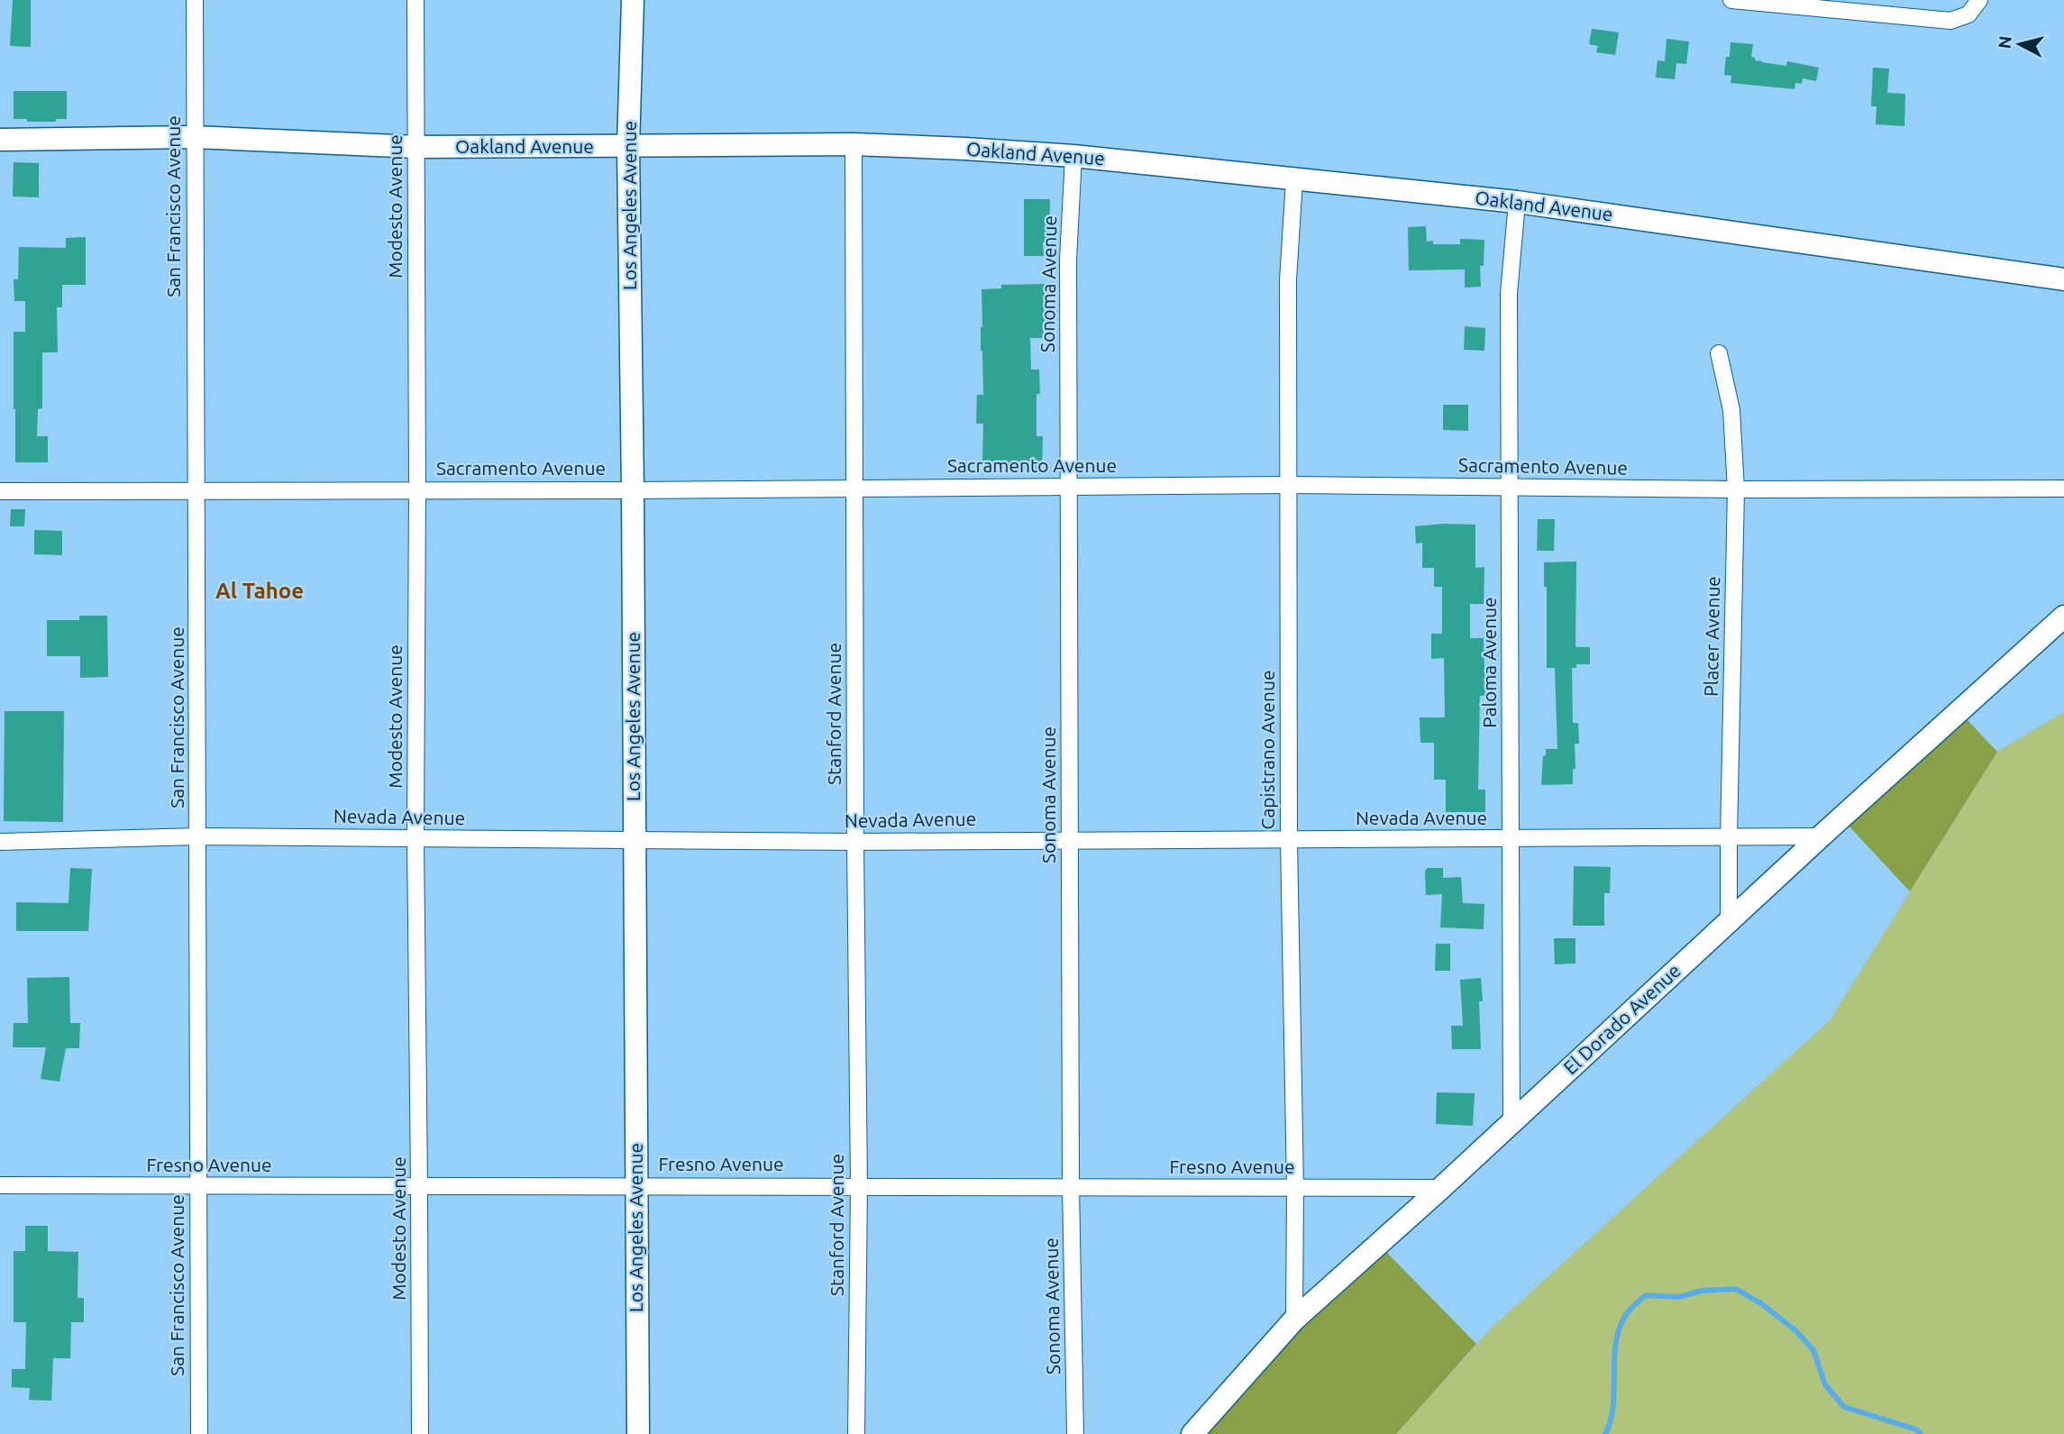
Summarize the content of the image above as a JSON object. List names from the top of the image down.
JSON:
{
  "streets": {
    "street": [
      "Oakland Avenue",
      "Los Angeles Avenue",
      "San Francisco Avenue",
      "Modesto Avenue",
      "Sonoma Avenue",
      "Sacramento Avenue",
      "Placer Avenue",
      "Paloma Avenue",
      "Stanford Avenue",
      "Capistrano Avenue",
      "Nevada Avenue",
      "El Dorado Avenue",
      "Fresno Avenue"
    ]
  },
  "crossings": [
    ["Oakland Avenue", "Los Angeles Avenue"],
    ["Oakland Avenue", "San Francisco Avenue"],
    ["Oakland Avenue", "Modesto Avenue"],
    ["Oakland Avenue", "Sonoma Avenue"],
    ["Oakland Avenue", "Paloma Avenue"],
    ["Oakland Avenue", "Stanford Avenue"],
    ["Oakland Avenue", "Capistrano Avenue"],
    ["Los Angeles Avenue", "Sacramento Avenue"],
    ["Los Angeles Avenue", "Nevada Avenue"],
    ["Los Angeles Avenue", "Fresno Avenue"],
    ["San Francisco Avenue", "Sacramento Avenue"],
    ["San Francisco Avenue", "Nevada Avenue"],
    ["San Francisco Avenue", "Fresno Avenue"],
    ["Modesto Avenue", "Sacramento Avenue"],
    ["Modesto Avenue", "Nevada Avenue"],
    ["Modesto Avenue", "Fresno Avenue"],
    ["Sonoma Avenue", "Sacramento Avenue"],
    ["Sonoma Avenue", "Nevada Avenue"],
    ["Sonoma Avenue", "Fresno Avenue"],
    ["Sacramento Avenue", "Placer Avenue"],
    ["Sacramento Avenue", "Paloma Avenue"],
    ["Sacramento Avenue", "Stanford Avenue"],
    ["Sacramento Avenue", "Capistrano Avenue"],
    ["Placer Avenue", "Nevada Avenue"],
    ["Placer Avenue", "El Dorado Avenue"],
    ["Paloma Avenue", "Nevada Avenue"],
    ["Paloma Avenue", "El Dorado Avenue"],
    ["Stanford Avenue", "Nevada Avenue"],
    ["Stanford Avenue", "Fresno Avenue"],
    ["Capistrano Avenue", "Nevada Avenue"],
    ["Capistrano Avenue", "El Dorado Avenue"],
    ["Capistrano Avenue", "Fresno Avenue"],
    ["Nevada Avenue", "El Dorado Avenue"],
    ["El Dorado Avenue", "Fresno Avenue"]
  ],
  "districts": ["Al Tahoe"],
  "north": "left"
}
